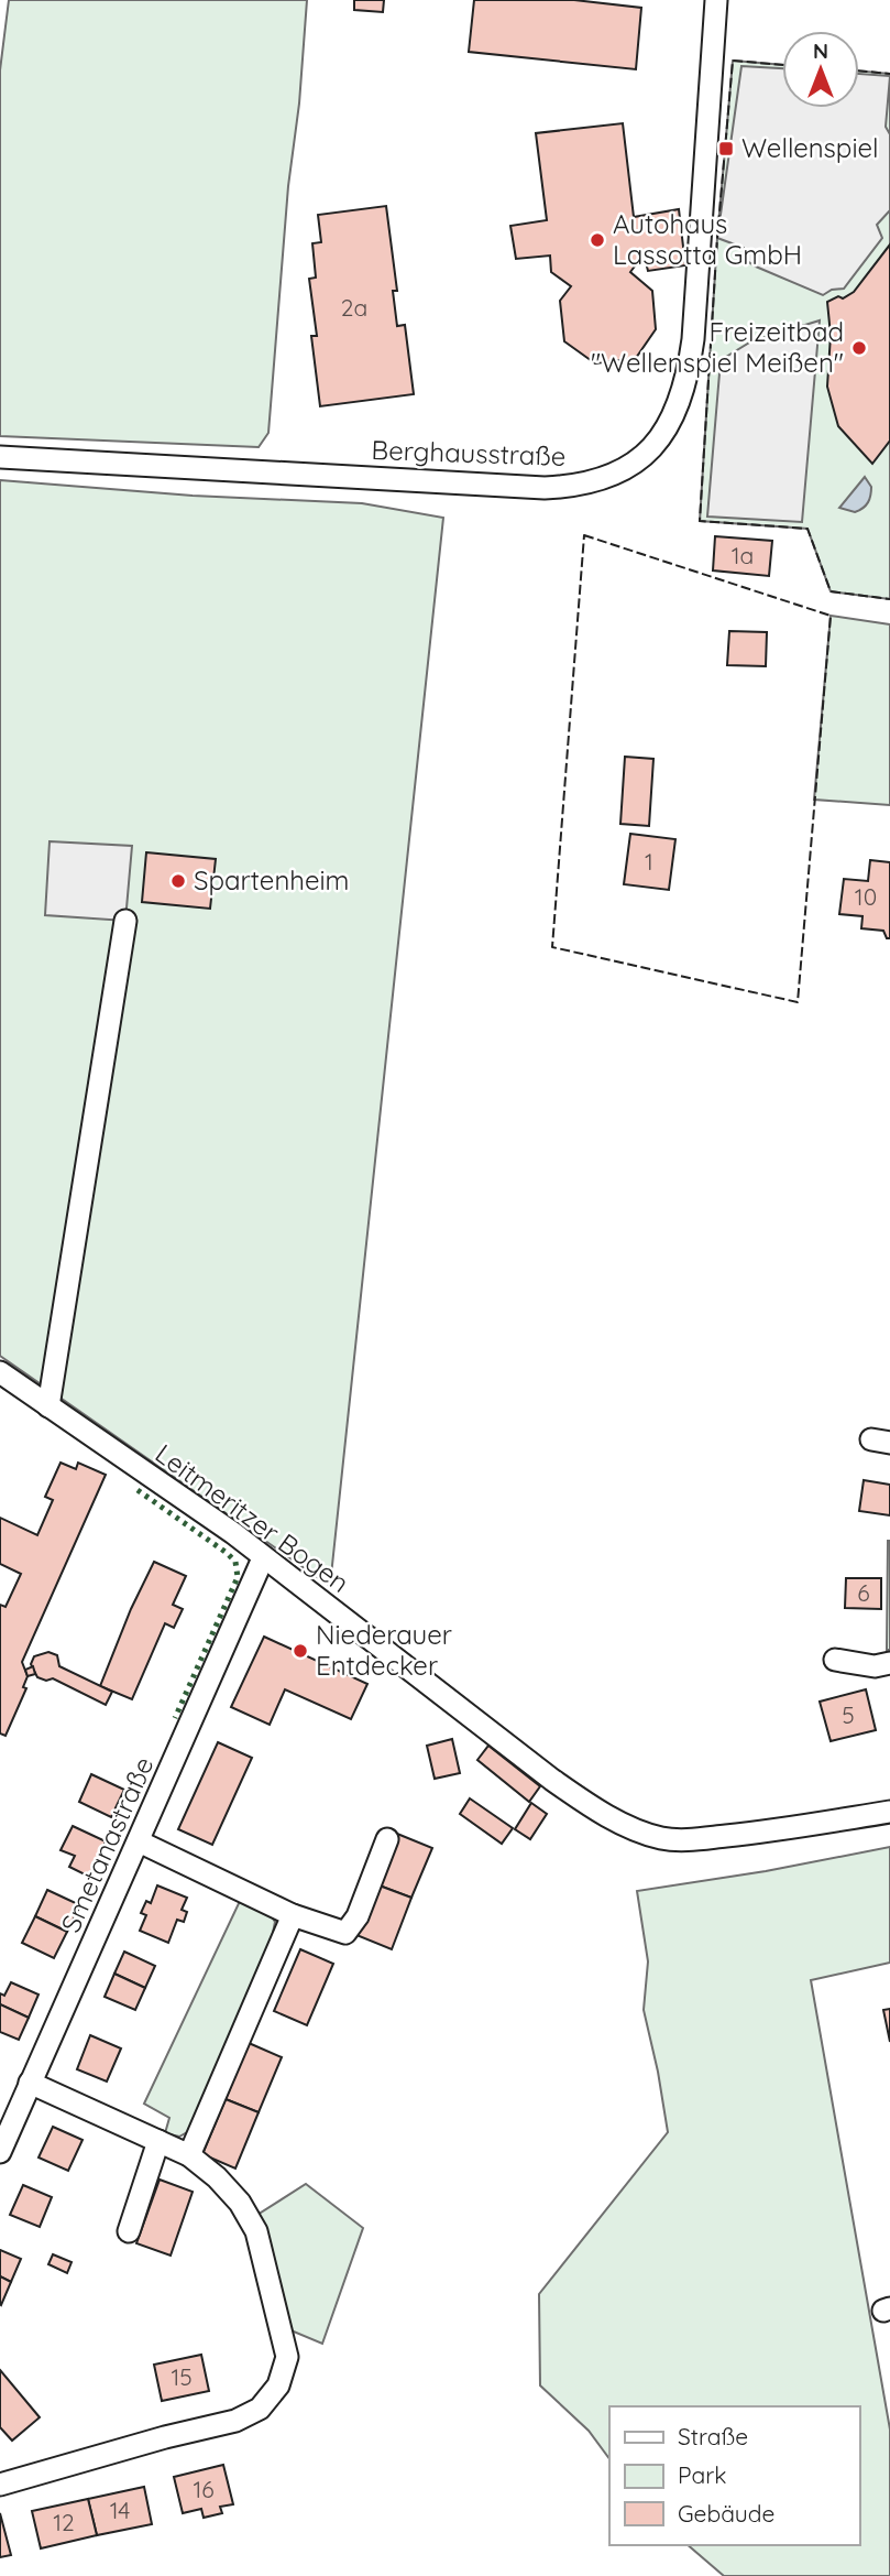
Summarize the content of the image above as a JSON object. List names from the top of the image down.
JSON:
{
  "streets": {
    "street": ["Berghausstraße", "Leitmeritzer Bogen", "Smetanastraße"]
  },
  "crossings": [
    ["Leitmeritzer Bogen", "Smetanastraße"]
  ],
  "places": {
    "transit": ["Wellenspiel"],
    "other": [
      "Autohaus Lassotta GmbH",
      "Freizeitbad \"Wellenspiel Meißen\"",
      "Spartenheim",
      "Niederauer Entdecker"
    ]
  },
  "house_numbers": [
    "2a",
    "1a",
    "1",
    "10",
    "6",
    "5",
    "15",
    "16",
    "14",
    "12"
  ],
  "legend": ["Straße", "Park", "Gebäude"],
  "north": "top"
}
